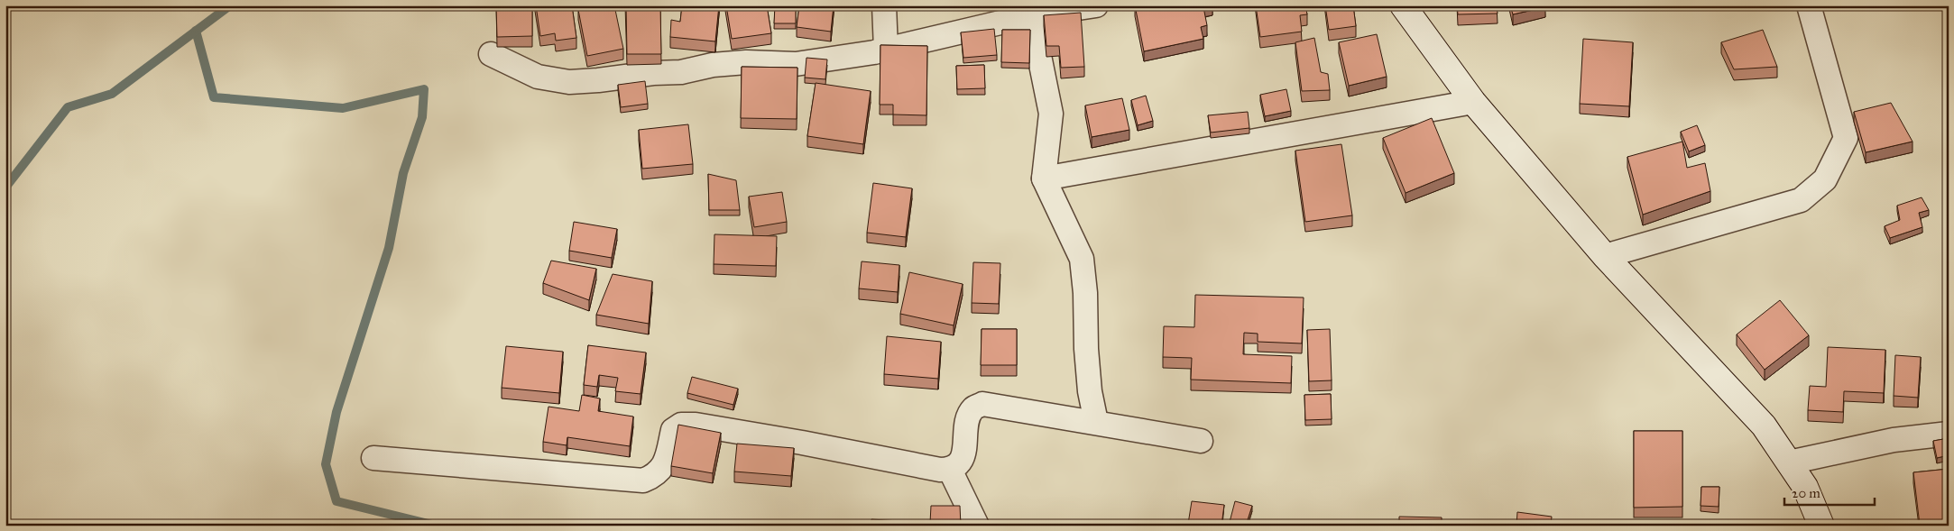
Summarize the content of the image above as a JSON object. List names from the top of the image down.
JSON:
{
  "scale_bar": "20 m"
}
